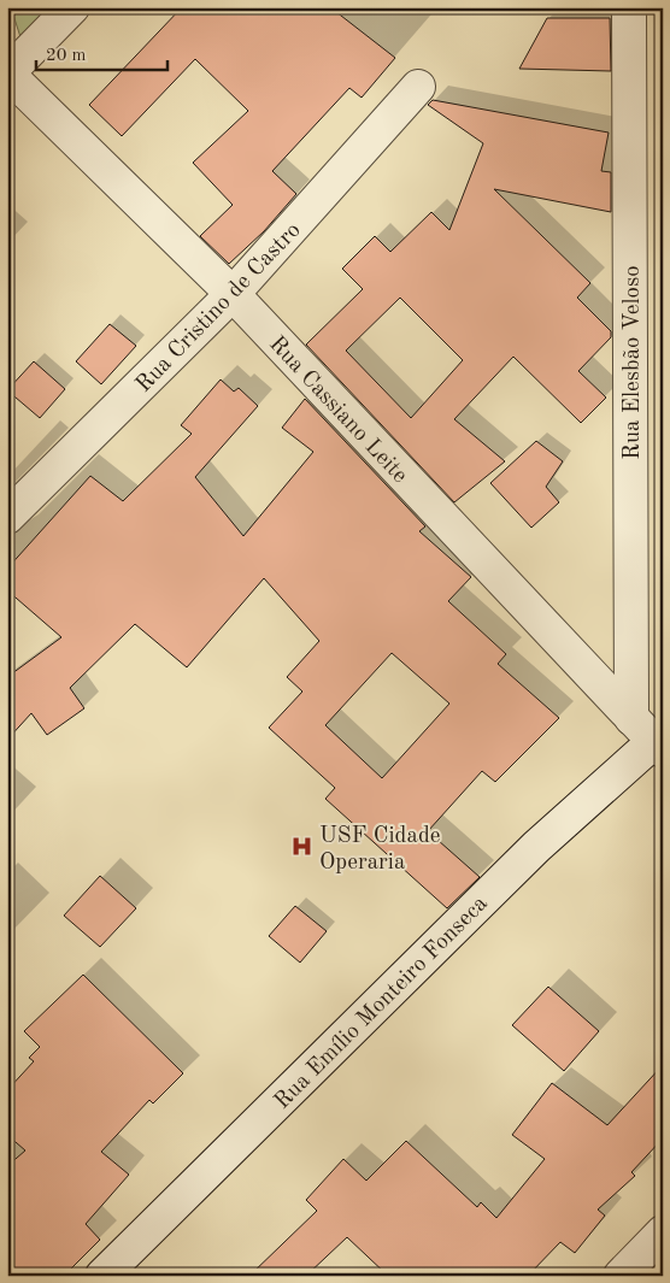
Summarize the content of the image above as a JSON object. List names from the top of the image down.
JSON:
{
  "streets": {
    "street": [
      "Rua Cristino de Castro",
      "Rua Elesbão Veloso",
      "Rua Cassiano Leite",
      "Rua Emílio Monteiro Fonseca"
    ]
  },
  "crossings": [
    ["Rua Cristino de Castro", "Rua Cassiano Leite"],
    ["Rua Elesbão Veloso", "Rua Cassiano Leite"],
    ["Rua Cassiano Leite", "Rua Emílio Monteiro Fonseca"]
  ],
  "places": {
    "hospital": ["USF Cidade Operaria"]
  },
  "scale_bar": "20 m"
}
